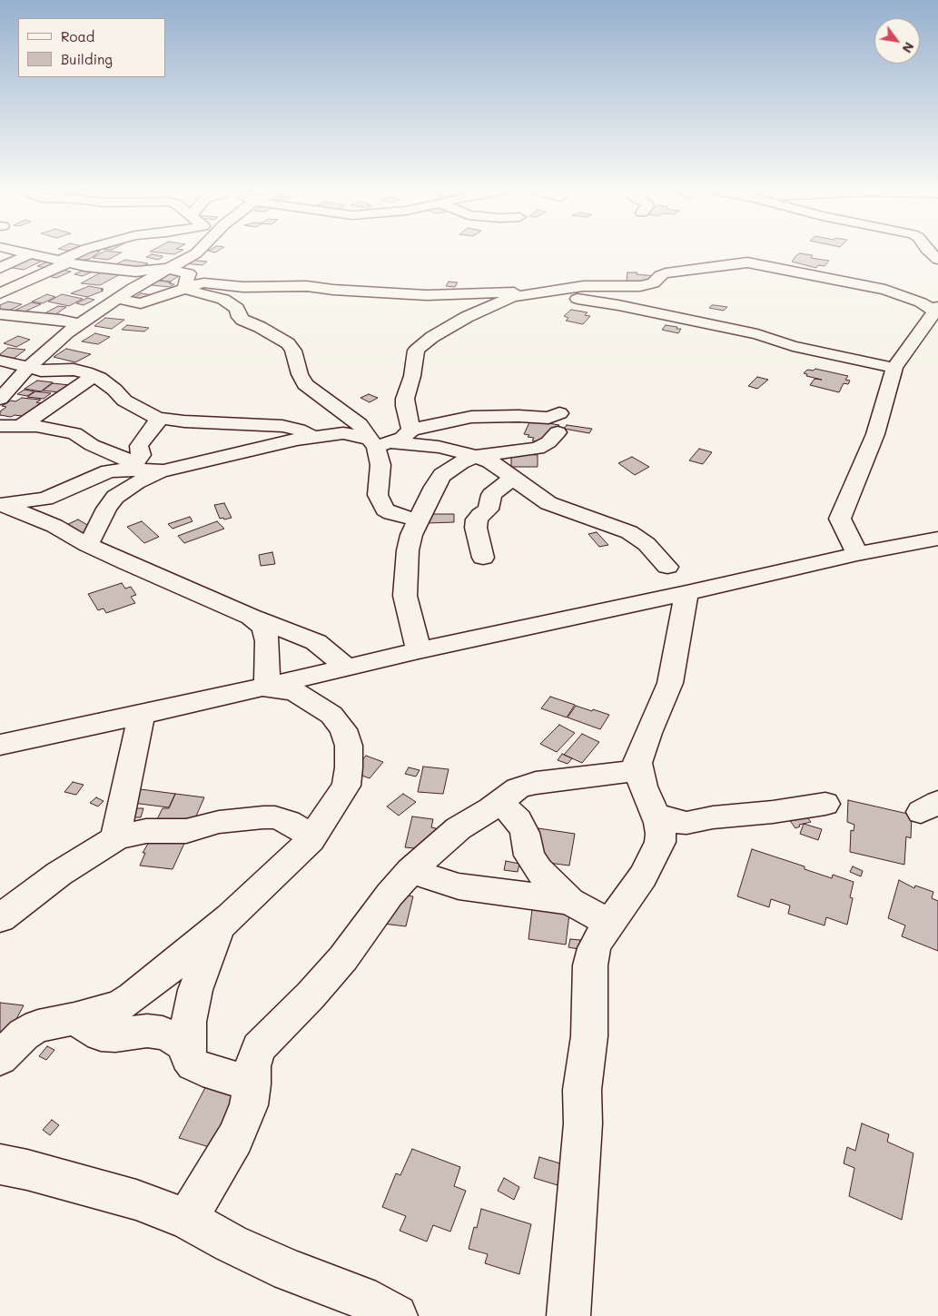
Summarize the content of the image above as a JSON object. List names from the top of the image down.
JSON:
{
  "legend": ["Road", "Building"],
  "north": "bottom right"
}
